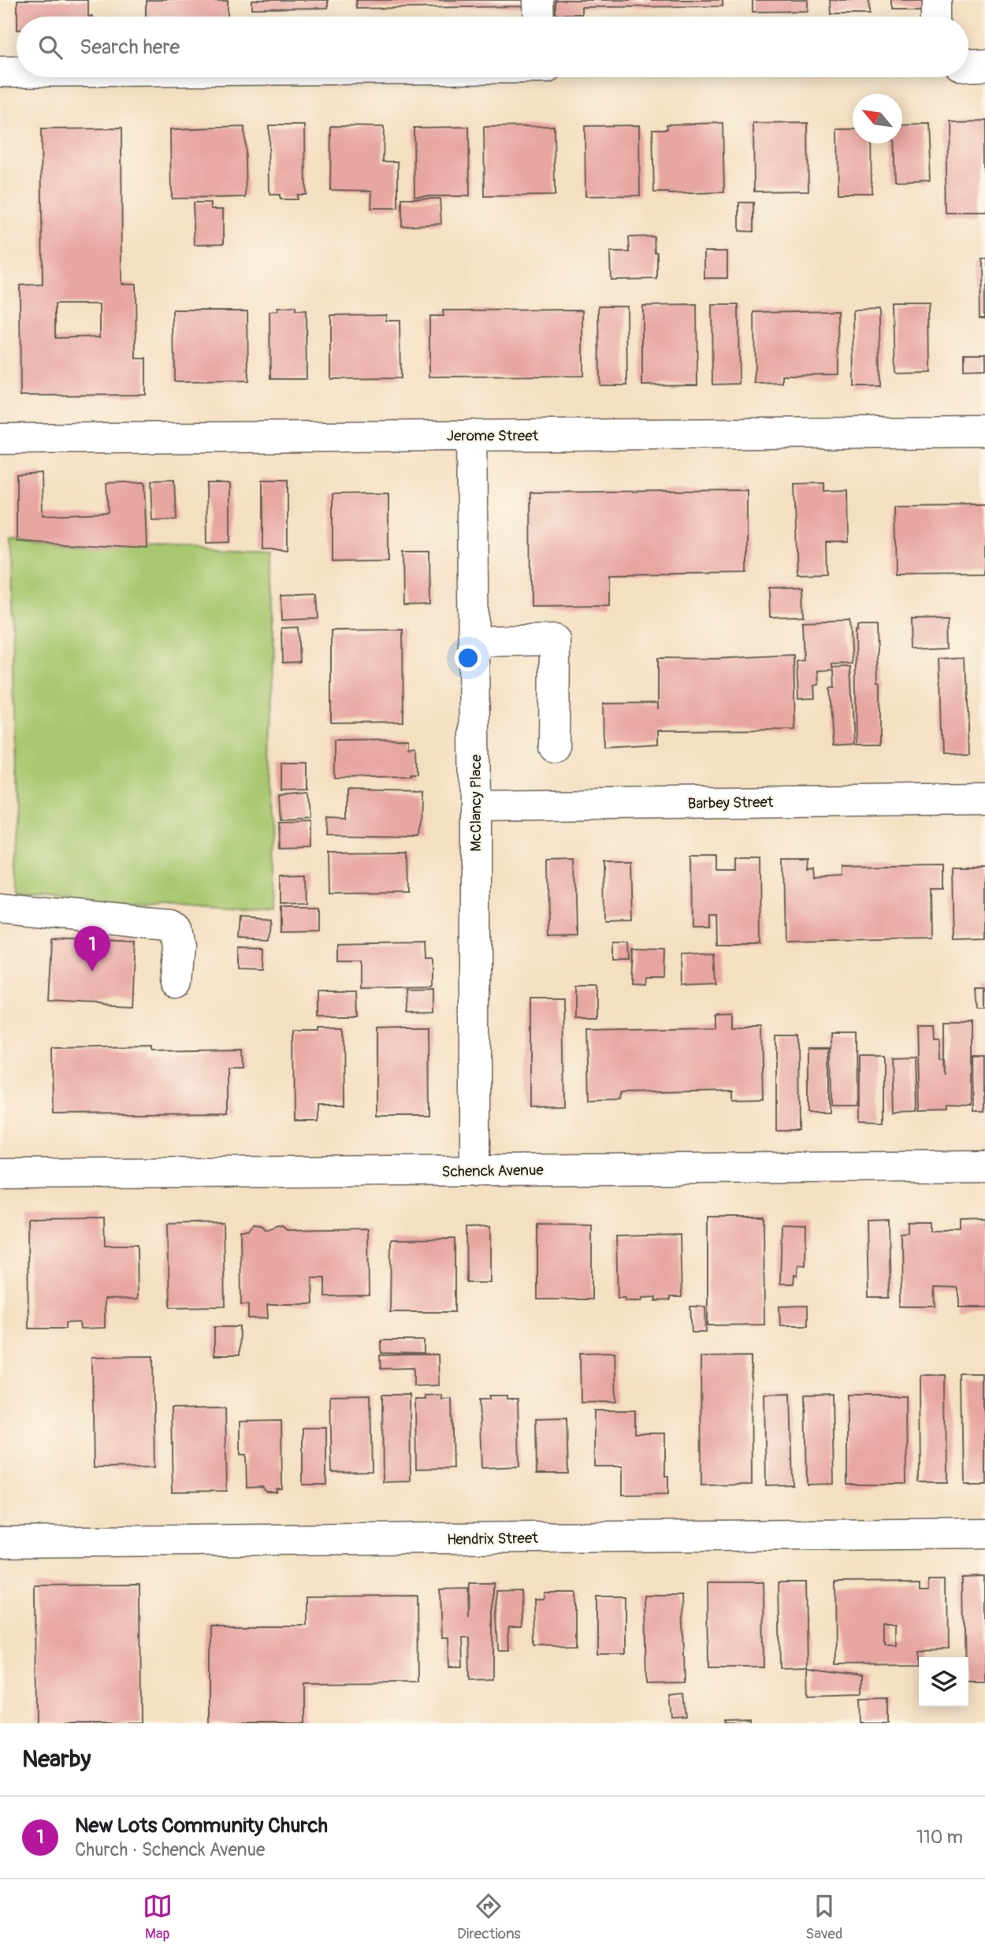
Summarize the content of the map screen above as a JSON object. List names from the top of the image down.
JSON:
{
  "streets": {
    "street": [
      "Jerome Street",
      "Barbey Street",
      "McClancy Place",
      "Schenck Avenue",
      "Hendrix Street"
    ]
  },
  "crossings": [
    ["Jerome Street", "McClancy Place"],
    ["Barbey Street", "McClancy Place"],
    ["McClancy Place", "Schenck Avenue"]
  ],
  "north": "top left",
  "page": {
    "search": "Search here",
    "pins": "1",
    "heading": "Nearby",
    "list": [
      {
        "mark": "1",
        "name": "New Lots Community Church",
        "note": "Church · Schenck Avenue",
        "value": "110 m"
      }
    ],
    "nav": ["Map", "Directions", "Saved"]
  }
}
